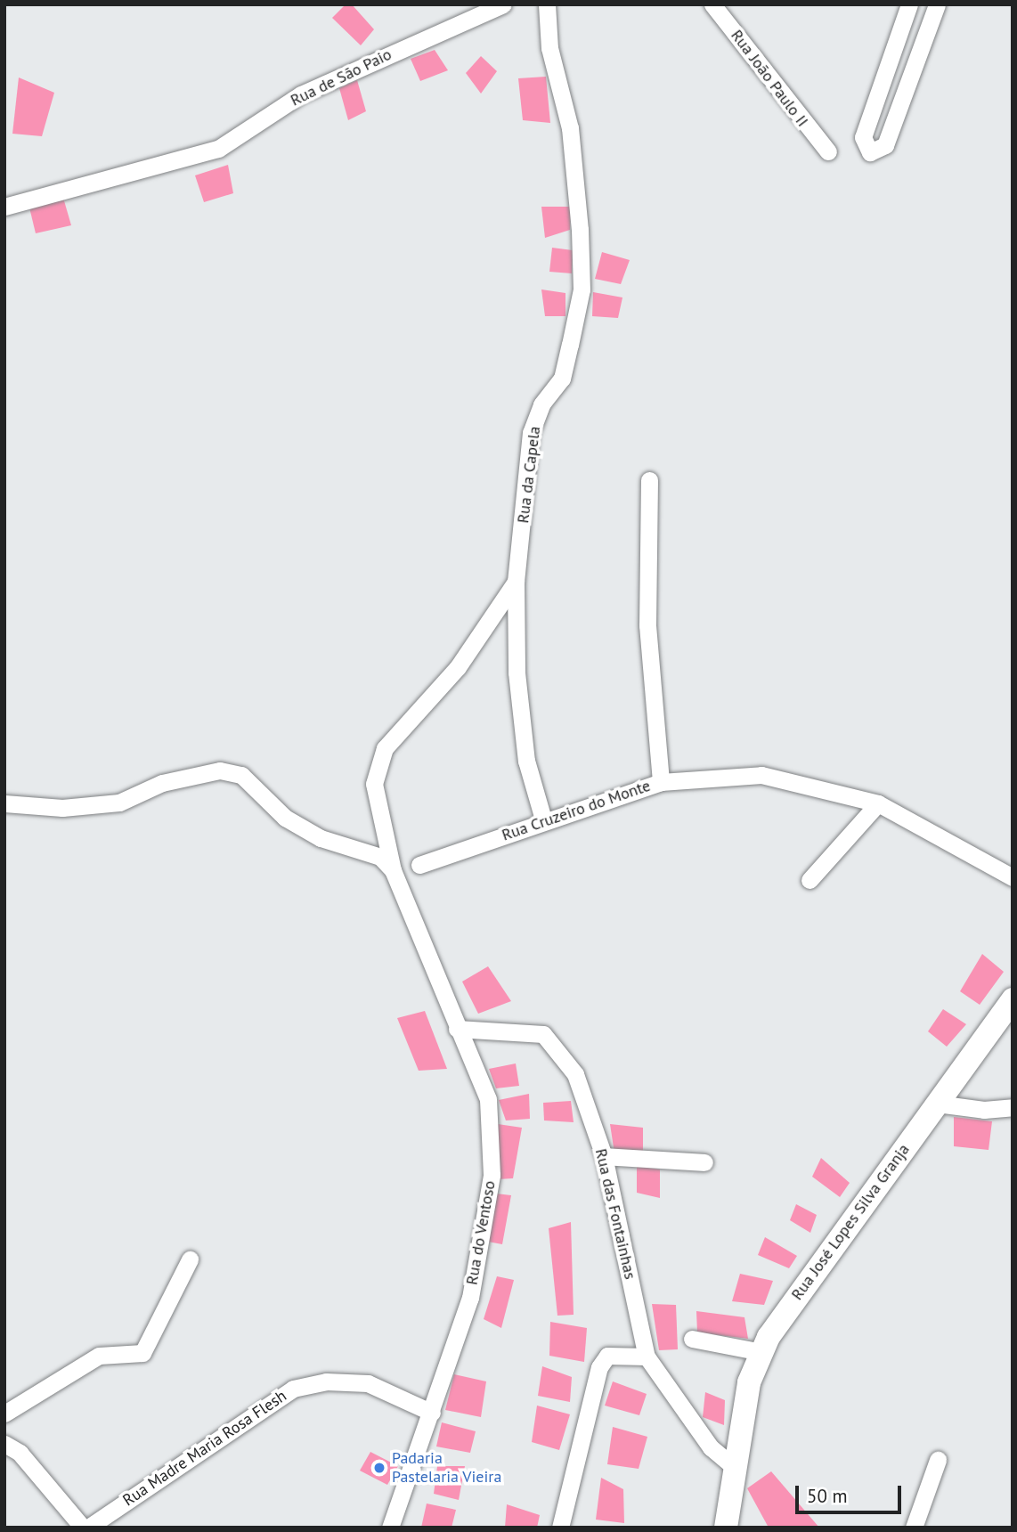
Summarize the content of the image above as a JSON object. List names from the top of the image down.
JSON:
{
  "streets": {
    "main road": ["Rua José Lopes Silva Granja"],
    "street": [
      "Rua de São Paio",
      "Rua João Paulo II",
      "Rua da Capela",
      "Rua Cruzeiro do Monte",
      "Rua das Fontainhas",
      "Rua do Ventoso",
      "Rua Madre Maria Rosa Flesh"
    ]
  },
  "crossings": [
    ["Rua da Capela", "Rua do Ventoso"],
    ["Rua das Fontainhas", "Rua José Lopes Silva Granja"],
    ["Rua das Fontainhas", "Rua do Ventoso"],
    ["Rua do Ventoso", "Rua Madre Maria Rosa Flesh"]
  ],
  "places": ["Padaria Pastelaria Vieira"],
  "scale_bar": "50 m"
}
